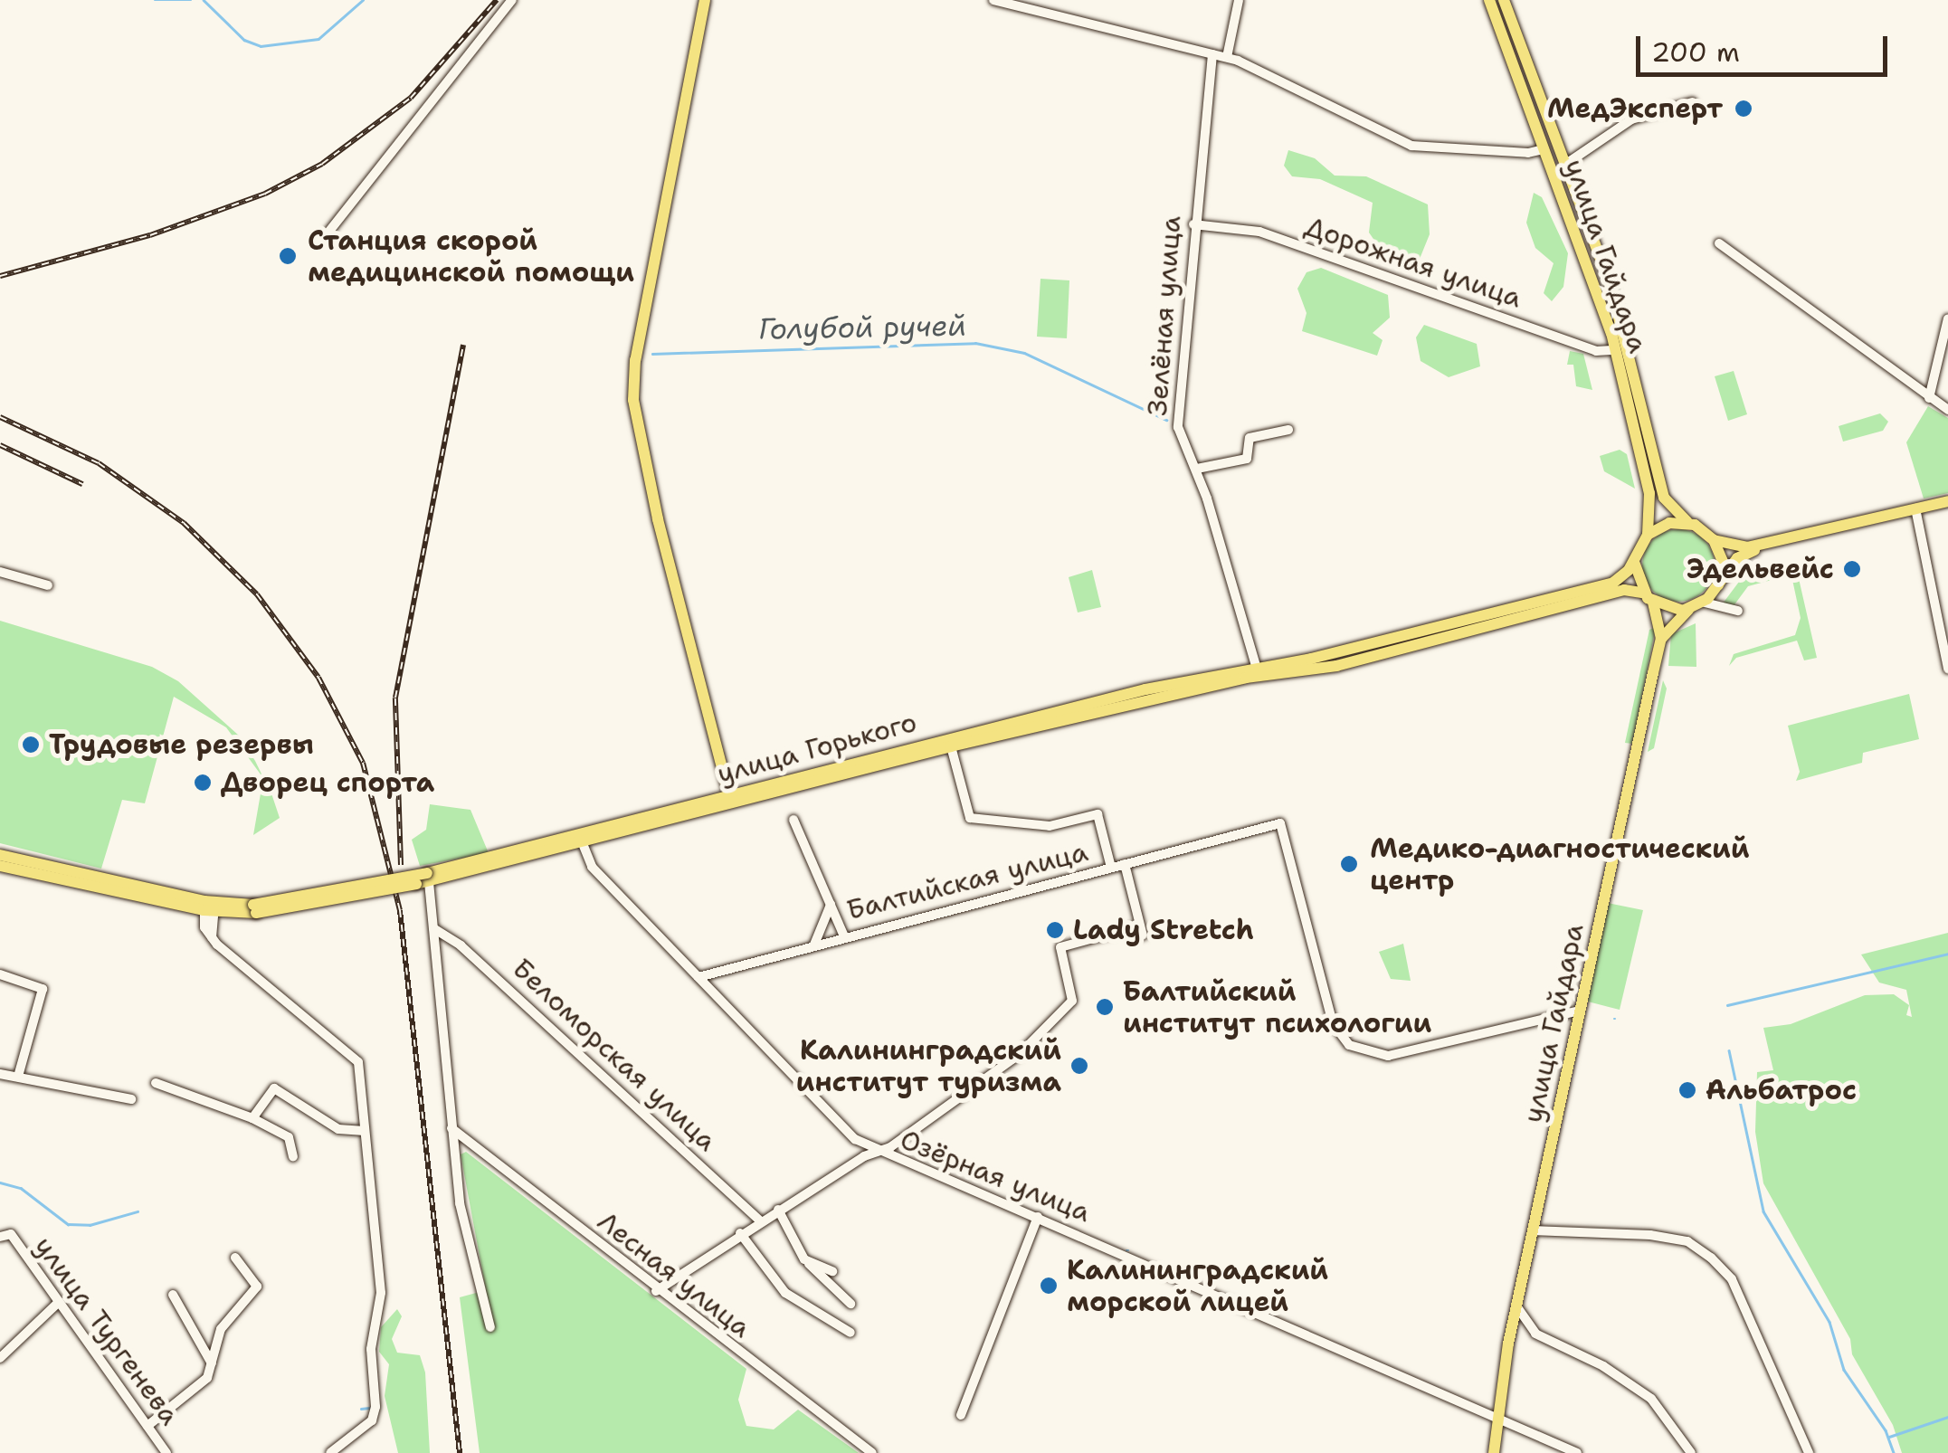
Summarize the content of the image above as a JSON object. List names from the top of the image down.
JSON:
{
  "streets": {
    "main road": ["улица Гайдара", "улица Горького"],
    "street": [
      "Дорожная улица",
      "Зелёная улица",
      "Балтийская улица",
      "Беломорская улица",
      "Озёрная улица",
      "Лесная улица",
      "улица Тургенева"
    ]
  },
  "crossings": [
    ["улица Гайдара", "Дорожная улица"],
    ["улица Гайдара", "улица Горького"],
    ["улица Гайдара", "Балтийская улица"],
    ["улица Гайдара", "Озёрная улица"],
    ["Дорожная улица", "Зелёная улица"],
    ["Зелёная улица", "улица Горького"],
    ["улица Горького", "Озёрная улица"],
    ["Балтийская улица", "Озёрная улица"]
  ],
  "water": ["Голубой ручей"],
  "places": [
    "МедЭксперт",
    "Станция скорой медицинской помощи",
    "Эдельвейс",
    "Трудовые резервы",
    "Дворец спорта",
    "Медико-диагностический центр",
    "Lady Stretch",
    "Балтийский институт психологии",
    "Калининградский институт туризма",
    "Альбатрос",
    "Калининградский морской лицей"
  ],
  "scale_bar": "200 m"
}
